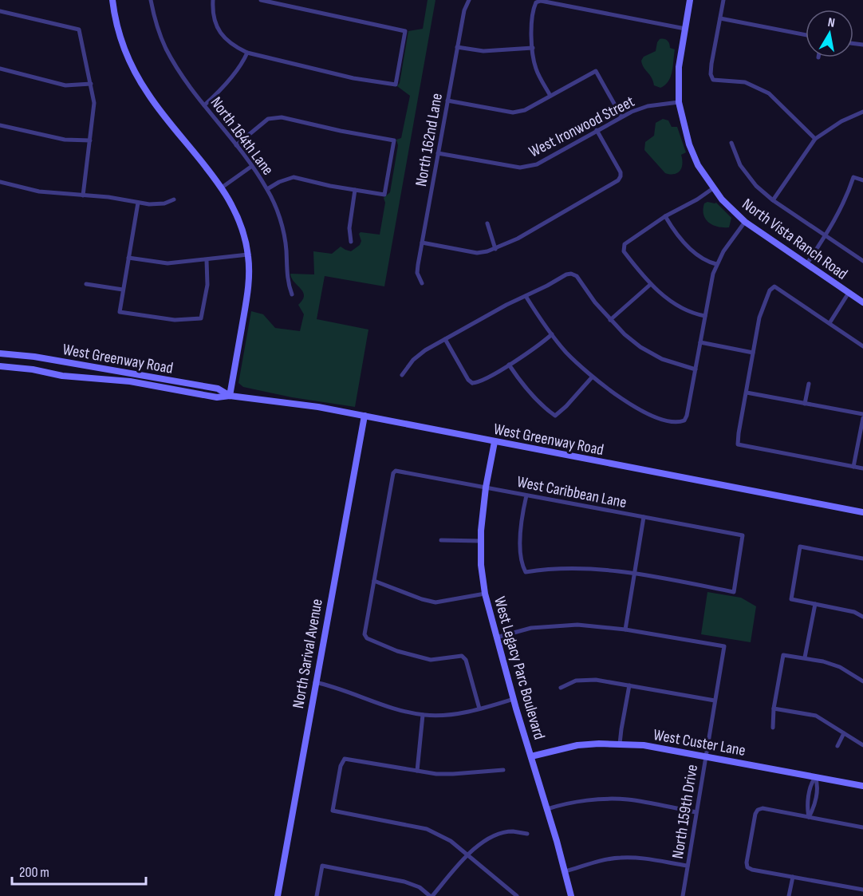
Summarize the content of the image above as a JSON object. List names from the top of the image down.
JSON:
{
  "streets": {
    "main road": [
      "North Vista Ranch Road",
      "West Greenway Road",
      "North Sarival Avenue",
      "West Legacy Parc Boulevard",
      "West Custer Lane"
    ],
    "street": [
      "West Ironwood Street",
      "North 164th Lane",
      "North 162nd Lane",
      "West Caribbean Lane",
      "North 159th Drive"
    ]
  },
  "crossings": [
    ["West Ironwood Street", "North 162nd Lane"],
    ["West Ironwood Street", "North Vista Ranch Road"],
    ["West Greenway Road", "North Sarival Avenue"],
    ["West Greenway Road", "West Legacy Parc Boulevard"],
    ["West Caribbean Lane", "West Legacy Parc Boulevard"],
    ["West Legacy Parc Boulevard", "West Custer Lane"],
    ["West Custer Lane", "North 159th Drive"]
  ],
  "scale_bar": "200 m",
  "north": "top"
}
